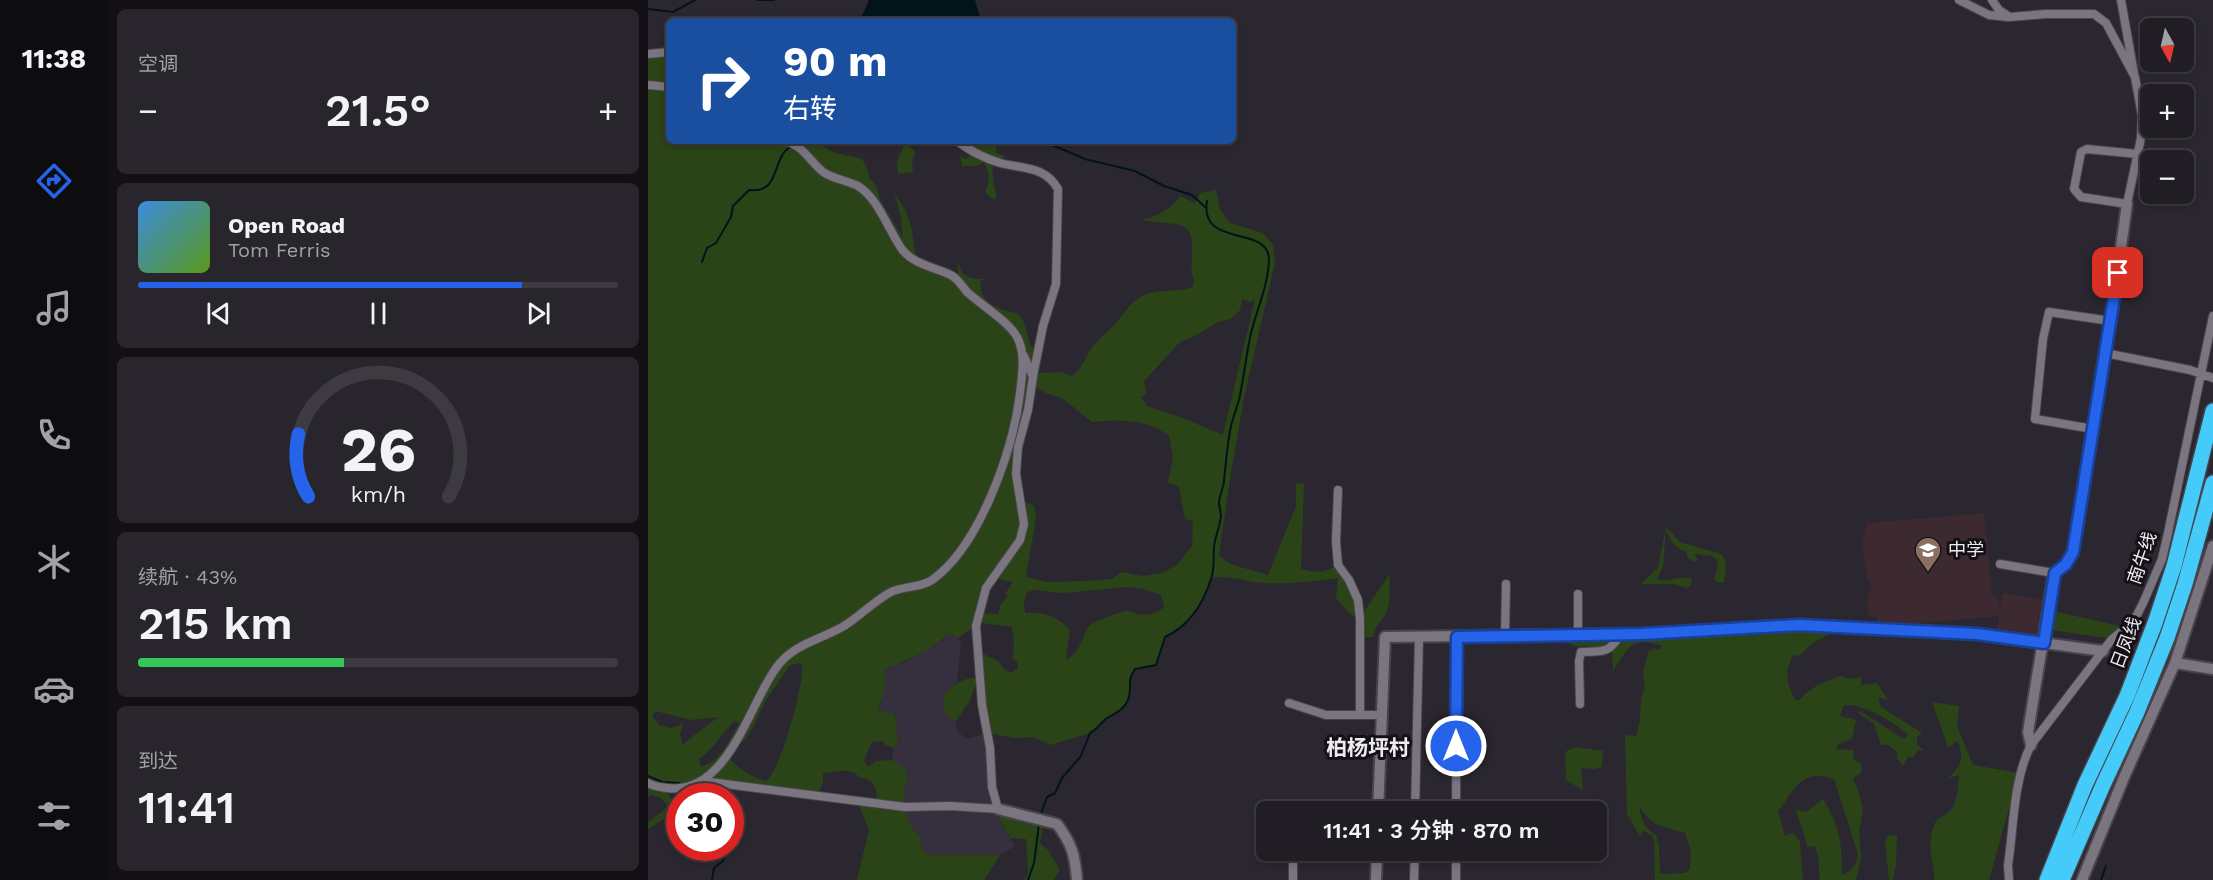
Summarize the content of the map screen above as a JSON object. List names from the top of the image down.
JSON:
{
  "streets": {
    "highway": ["日凤线"],
    "street": ["南牛线"]
  },
  "districts": ["柏杨坪村"],
  "places": {
    "school or university": ["中学"]
  },
  "north": "bottom",
  "page": {
    "tabs": "11:38",
    "tile": [
      "空调",
      ["续航 · 43%", "215 km"],
      ["到达", "11:41"]
    ],
    "map_buttons": ["+", "−"],
    "turn": ["90 m", "右转"],
    "heat": ["−", "21.5°", "+"],
    "song": ["Open Road", "Tom Ferris"],
    "limit": "30",
    "trip": "11:41 · 3 分钟 · 870 m",
    "gauge": ["26", "km/h"]
  }
}
